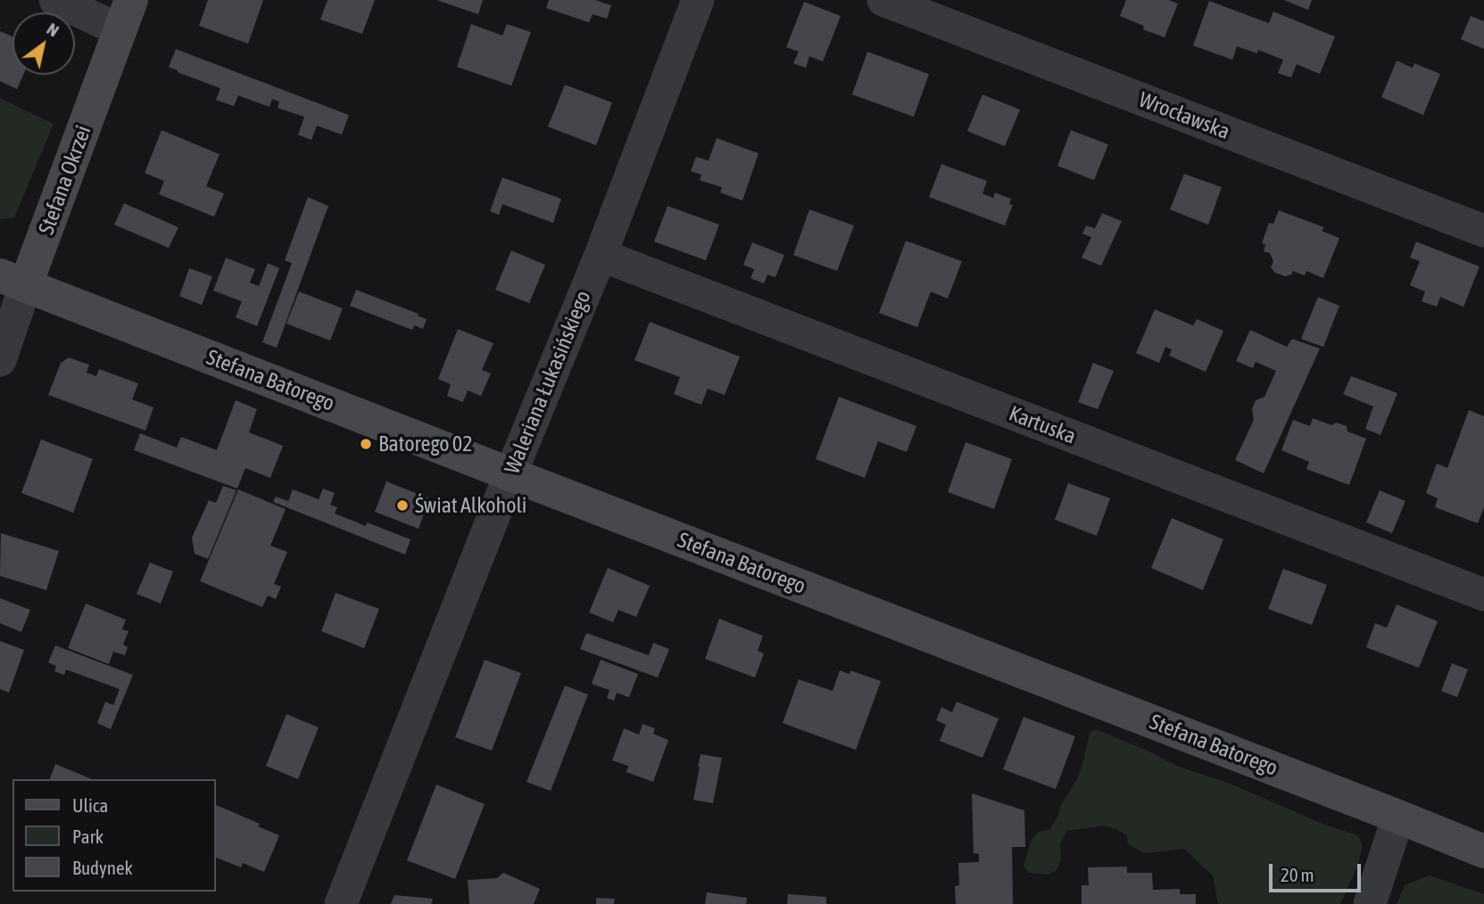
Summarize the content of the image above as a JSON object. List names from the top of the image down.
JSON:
{
  "streets": {
    "street": [
      "Wrocławska",
      "Stefana Okrzei",
      "Stefana Batorego",
      "Waleriana Łukasińskiego",
      "Kartuska"
    ]
  },
  "crossings": [
    ["Stefana Okrzei", "Stefana Batorego"],
    ["Stefana Batorego", "Waleriana Łukasińskiego"],
    ["Waleriana Łukasińskiego", "Kartuska"]
  ],
  "places": ["Batorego 02", "Świat Alkoholi"],
  "legend": ["Ulica", "Park", "Budynek"],
  "scale_bar": "20 m",
  "north": "top right"
}
